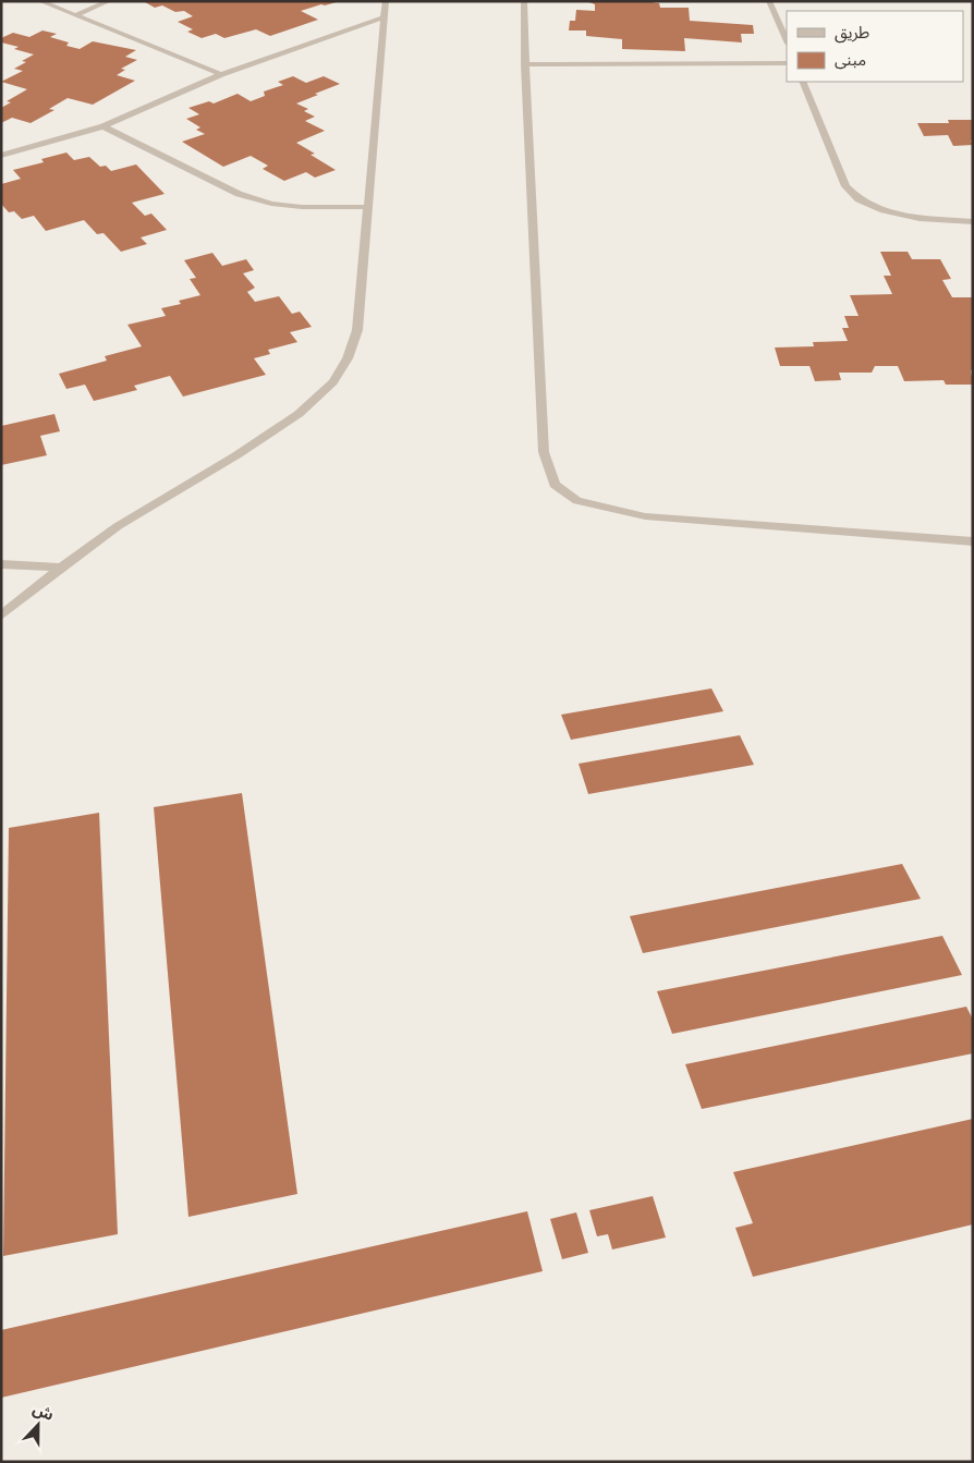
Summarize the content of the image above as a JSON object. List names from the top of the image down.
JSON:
{
  "legend": ["طريق", "مبنى"],
  "north": "top"
}
